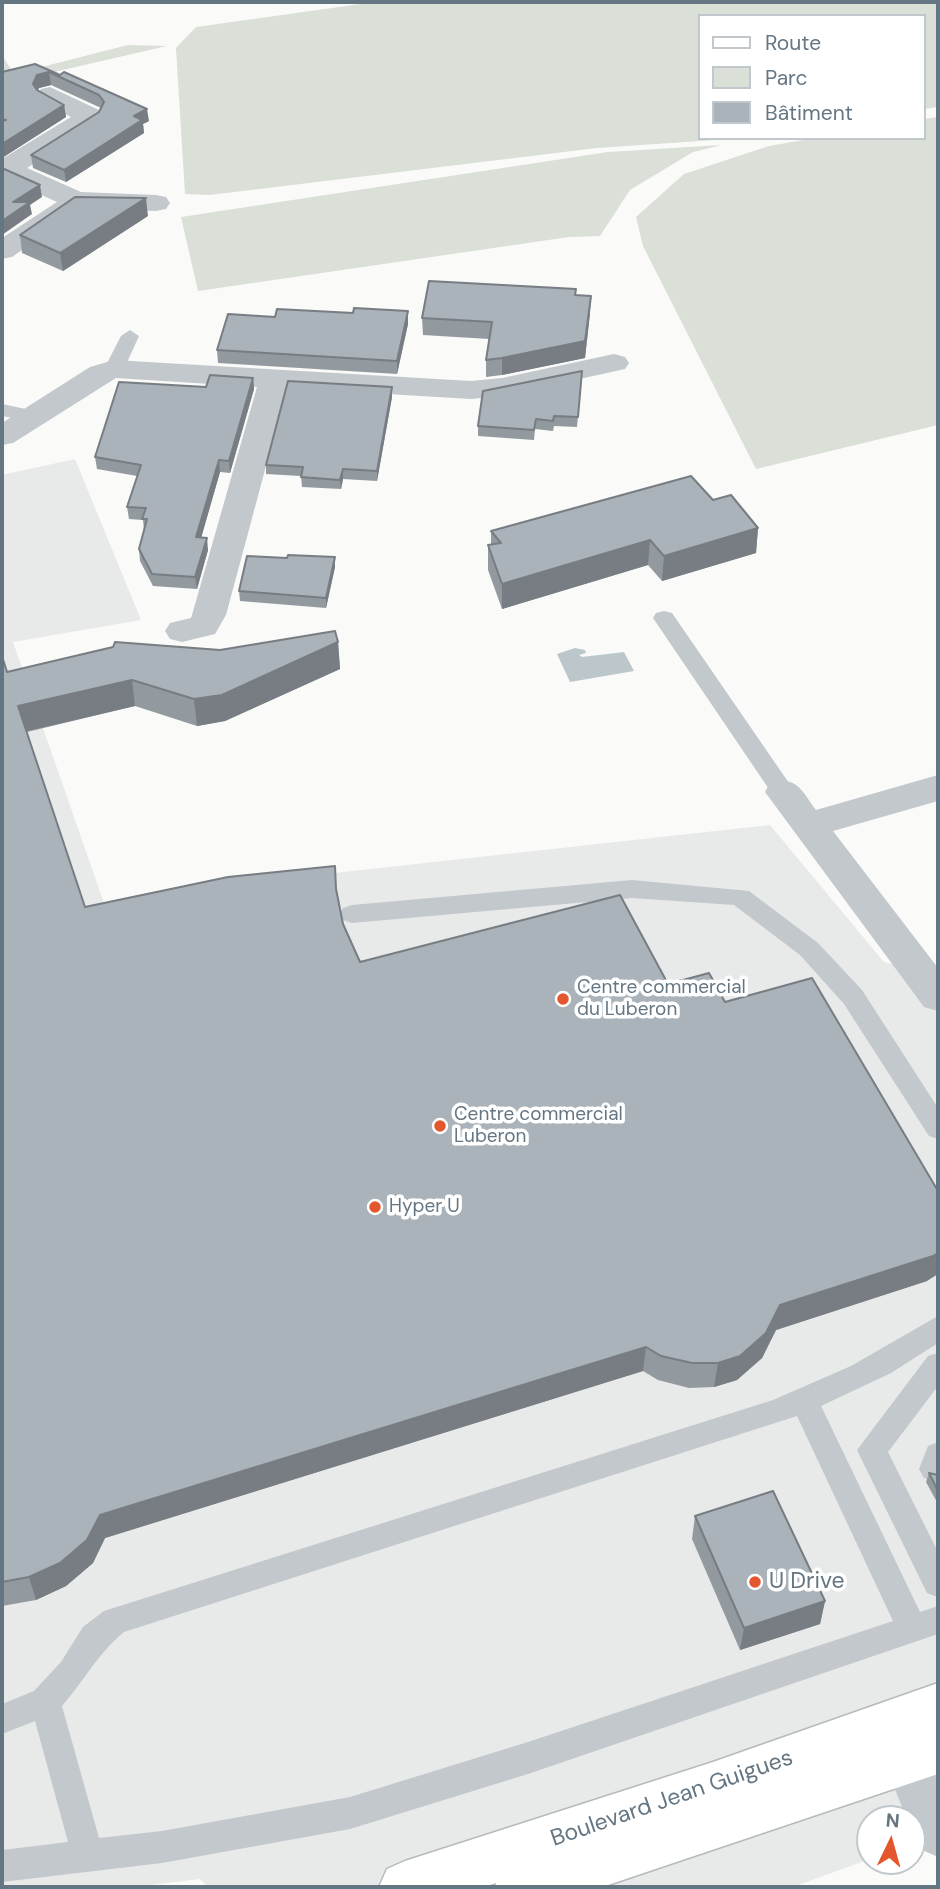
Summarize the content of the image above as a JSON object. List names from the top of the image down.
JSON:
{
  "streets": {
    "main road": ["Boulevard Jean Guigues"]
  },
  "places": [
    "Centre commercial du Luberon",
    "Centre commercial Luberon",
    "Hyper U",
    "U Drive"
  ],
  "legend": ["Route", "Parc", "Bâtiment"],
  "north": "top"
}
